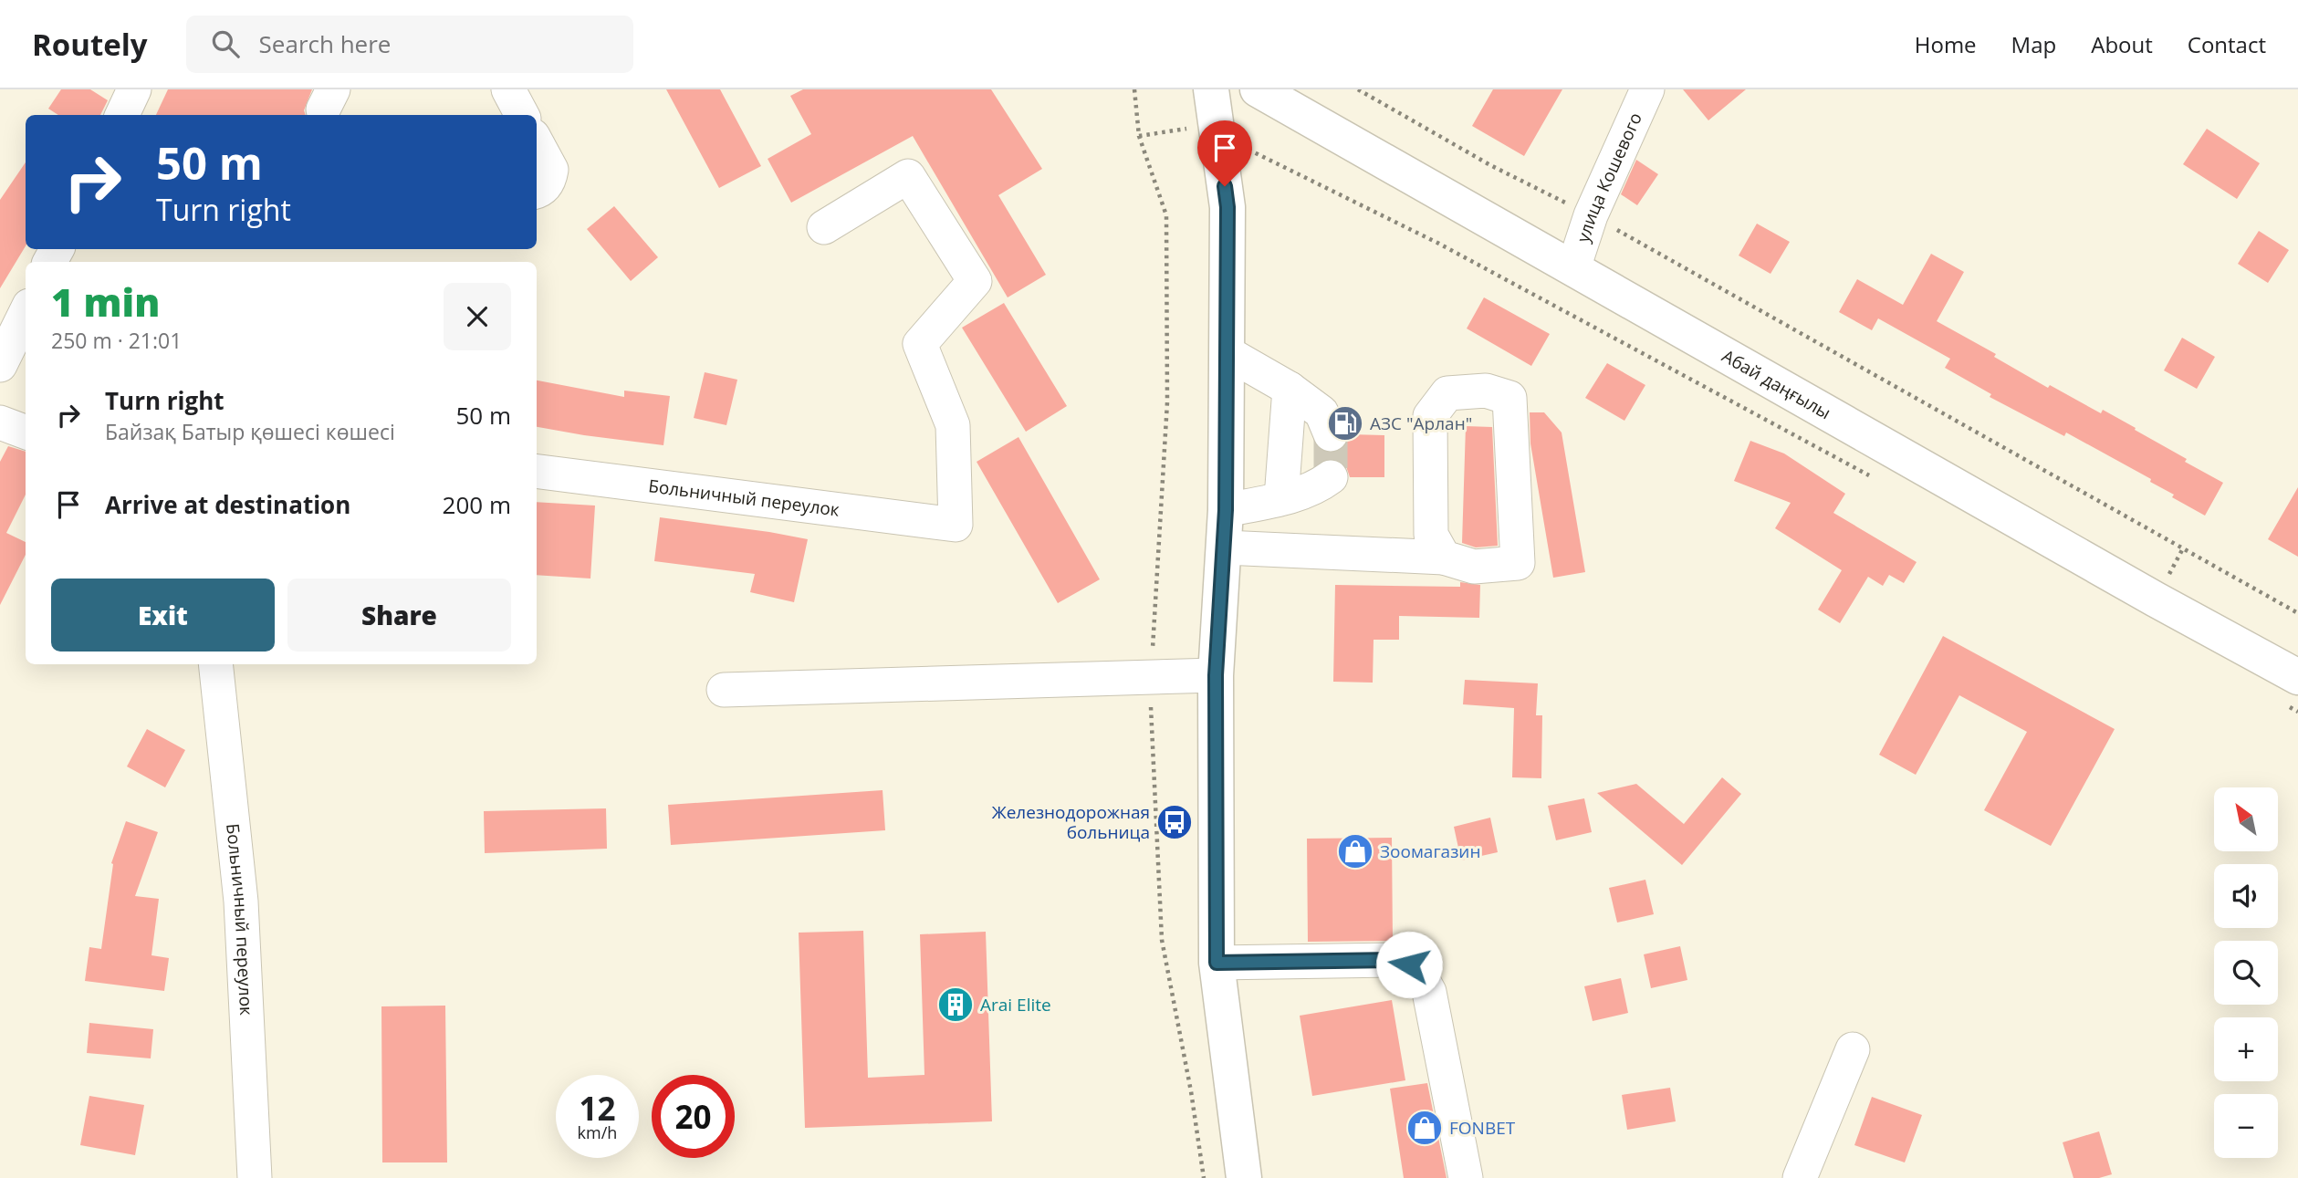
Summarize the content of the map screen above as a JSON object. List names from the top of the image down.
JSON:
{
  "streets": {
    "main road": ["Абай даңғылы"],
    "street": ["улица Кошевого", "Больничный переулок"]
  },
  "crossings": [
    ["улица Кошевого", "Абай даңғылы"]
  ],
  "places": {
    "fuel station": ["АЗС \"Арлан\""],
    "bus stop": ["Железнодорожная больница"],
    "shop": ["Зоомагазин", "FONBET"],
    "building": ["Arai Elite"]
  },
  "north": "top left",
  "page": {
    "header": "Routely",
    "search": "Search here",
    "nav": [
      "Home",
      "Map",
      "About",
      "Contact"
    ],
    "turn": ["50 m", "Turn right"],
    "heading": ["1 min", "250 m · 21:01"],
    "list": [
      {
        "name": "Turn right",
        "note": "Байзақ Батыр қөшесі көшесі",
        "value": "50 m"
      },
      {
        "name": "Arrive at destination",
        "value": "200 m"
      }
    ],
    "buttons": ["Exit", "Share"],
    "map_buttons": ["+", "−"],
    "speed": "12 km/h",
    "limit": "20"
  }
}
